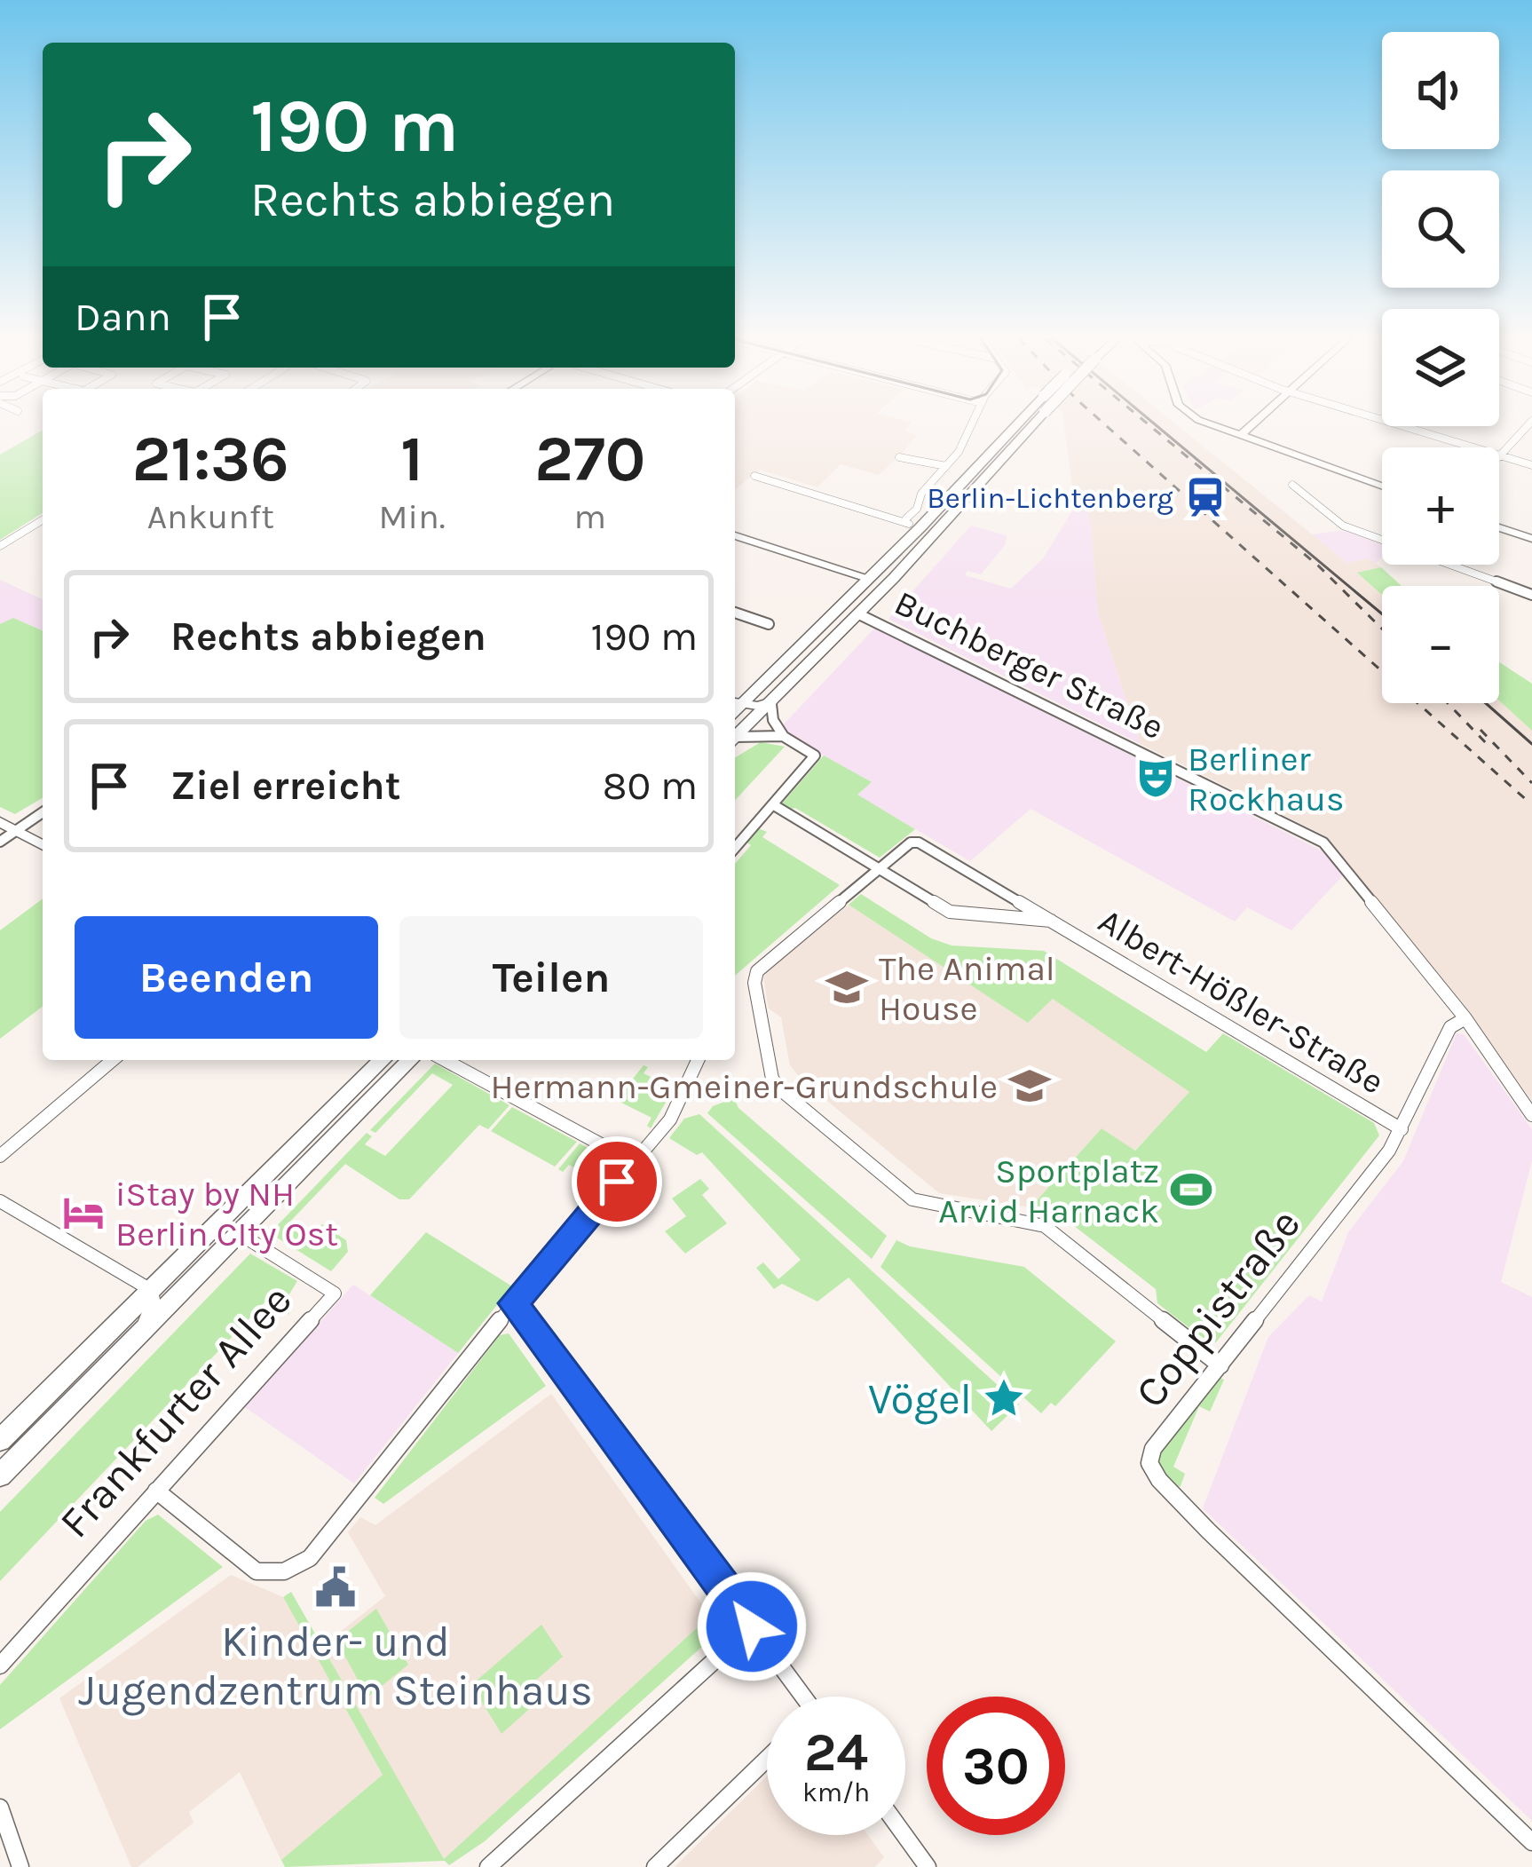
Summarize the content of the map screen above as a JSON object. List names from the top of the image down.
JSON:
{
  "streets": {
    "main road": ["Frankfurter Allee"],
    "street": ["Buchberger Straße", "Albert-Hößler-Straße", "Coppistraße"]
  },
  "crossings": [
    ["Buchberger Straße", "Coppistraße"],
    ["Albert-Hößler-Straße", "Coppistraße"]
  ],
  "places": {
    "station": ["Berlin-Lichtenberg"],
    "theatre": ["Berliner Rockhaus"],
    "school or university": ["The Animal House", "Hermann-Gmeiner-Grundschule"],
    "sports": ["Sportplatz Arvid Harnack"],
    "hotel": ["iStay by NH Berlin CIty Ost"],
    "place": ["Vögel"],
    "public building": ["Kinder- und Jugendzentrum Steinhaus"]
  },
  "page": {
    "map_buttons": ["+", "−"],
    "turn": ["190 m", "Rechts abbiegen"],
    "then": "Dann",
    "eta": [
      "21:36",
      "Ankunft",
      "1",
      "Min.",
      "270",
      "m"
    ],
    "list": [
      {
        "name": "Rechts abbiegen",
        "value": "190 m"
      },
      {
        "name": "Ziel erreicht",
        "value": "80 m"
      }
    ],
    "buttons": ["Beenden", "Teilen"],
    "speed": "24 km/h",
    "limit": "30"
  }
}
